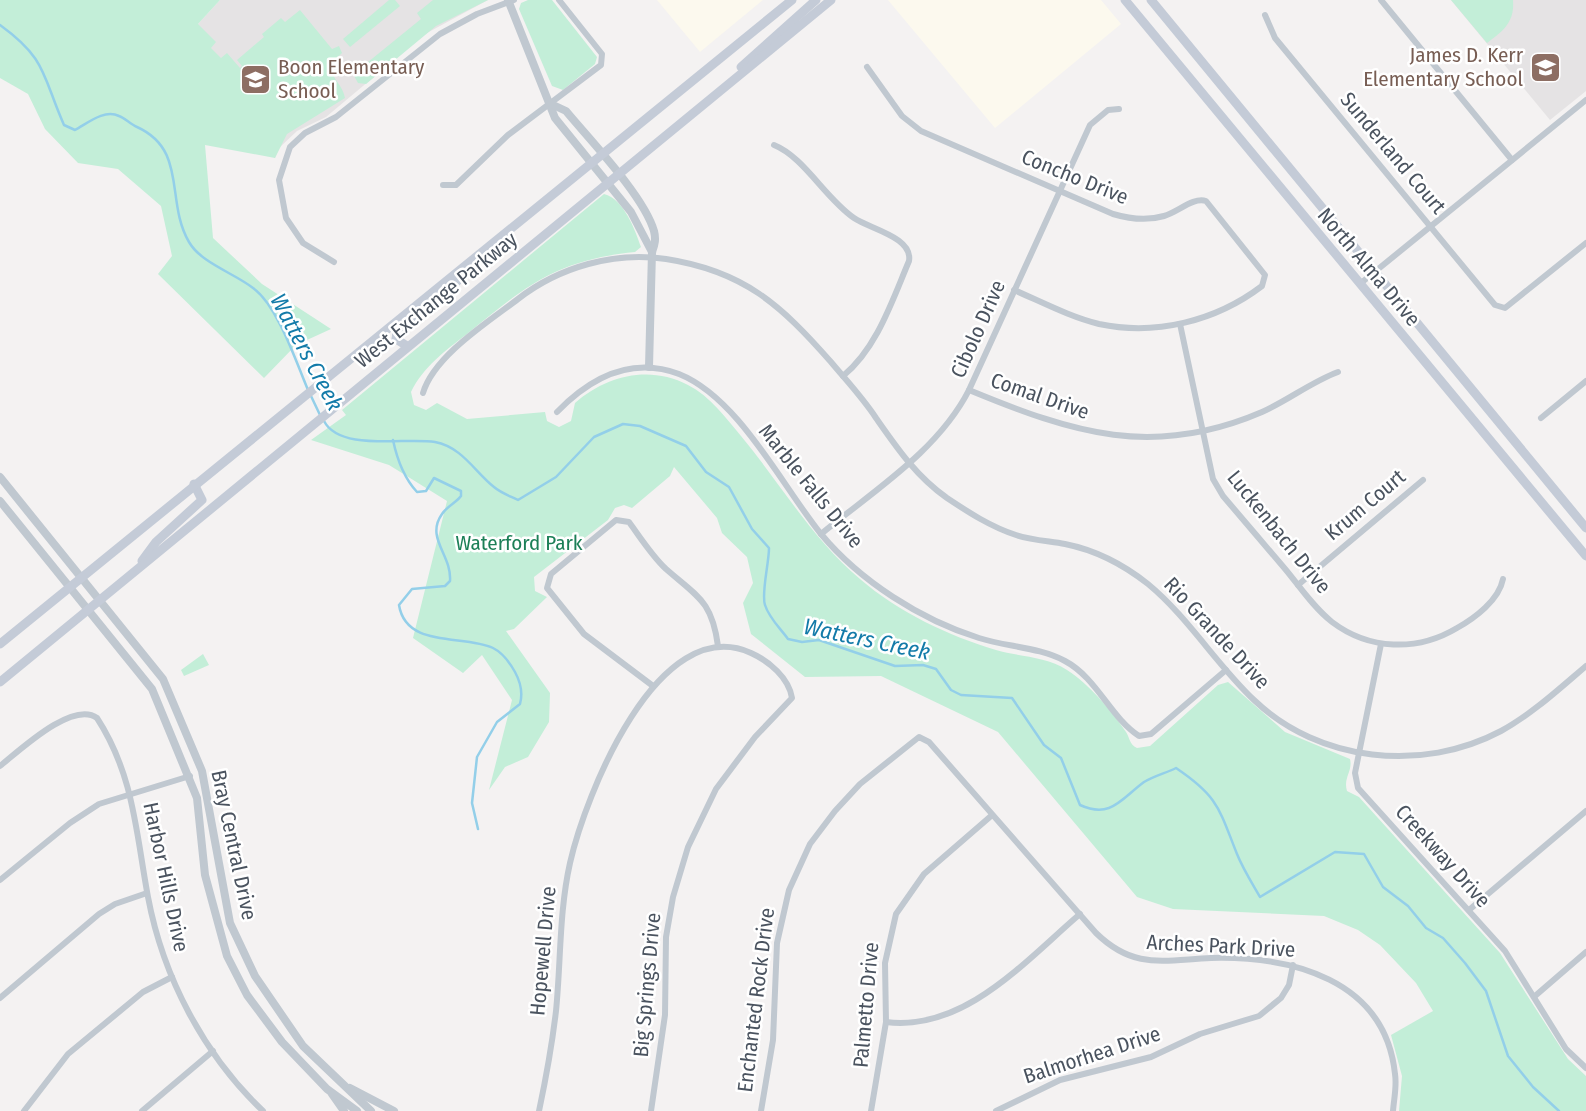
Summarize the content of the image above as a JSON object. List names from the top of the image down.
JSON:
{
  "streets": {
    "main road": ["North Alma Drive", "West Exchange Parkway"],
    "street": [
      "Sunderland Court",
      "Concho Drive",
      "Cibolo Drive",
      "Comal Drive",
      "Marble Falls Drive",
      "Krum Court",
      "Luckenbach Drive",
      "Rio Grande Drive",
      "Bray Central Drive",
      "Creekway Drive",
      "Harbor Hills Drive",
      "Arches Park Drive",
      "Hopewell Drive",
      "Big Springs Drive",
      "Enchanted Rock Drive",
      "Palmetto Drive",
      "Balmorhea Drive"
    ]
  },
  "crossings": [
    ["Concho Drive", "Cibolo Drive"],
    ["Concho Drive", "Luckenbach Drive"],
    ["West Exchange Parkway", "Bray Central Drive"],
    ["Cibolo Drive", "Comal Drive"],
    ["Cibolo Drive", "Marble Falls Drive"],
    ["Cibolo Drive", "Rio Grande Drive"],
    ["Comal Drive", "Luckenbach Drive"],
    ["Marble Falls Drive", "Rio Grande Drive"],
    ["Krum Court", "Luckenbach Drive"],
    ["Luckenbach Drive", "Creekway Drive"],
    ["Rio Grande Drive", "Creekway Drive"],
    ["Arches Park Drive", "Enchanted Rock Drive"],
    ["Arches Park Drive", "Palmetto Drive"],
    ["Arches Park Drive", "Balmorhea Drive"],
    ["Hopewell Drive", "Big Springs Drive"]
  ],
  "water": ["Watters Creek"],
  "parks": ["Waterford Park"],
  "places": {
    "school or university": ["James D. Kerr Elementary School", "Boon Elementary School"]
  }
}
